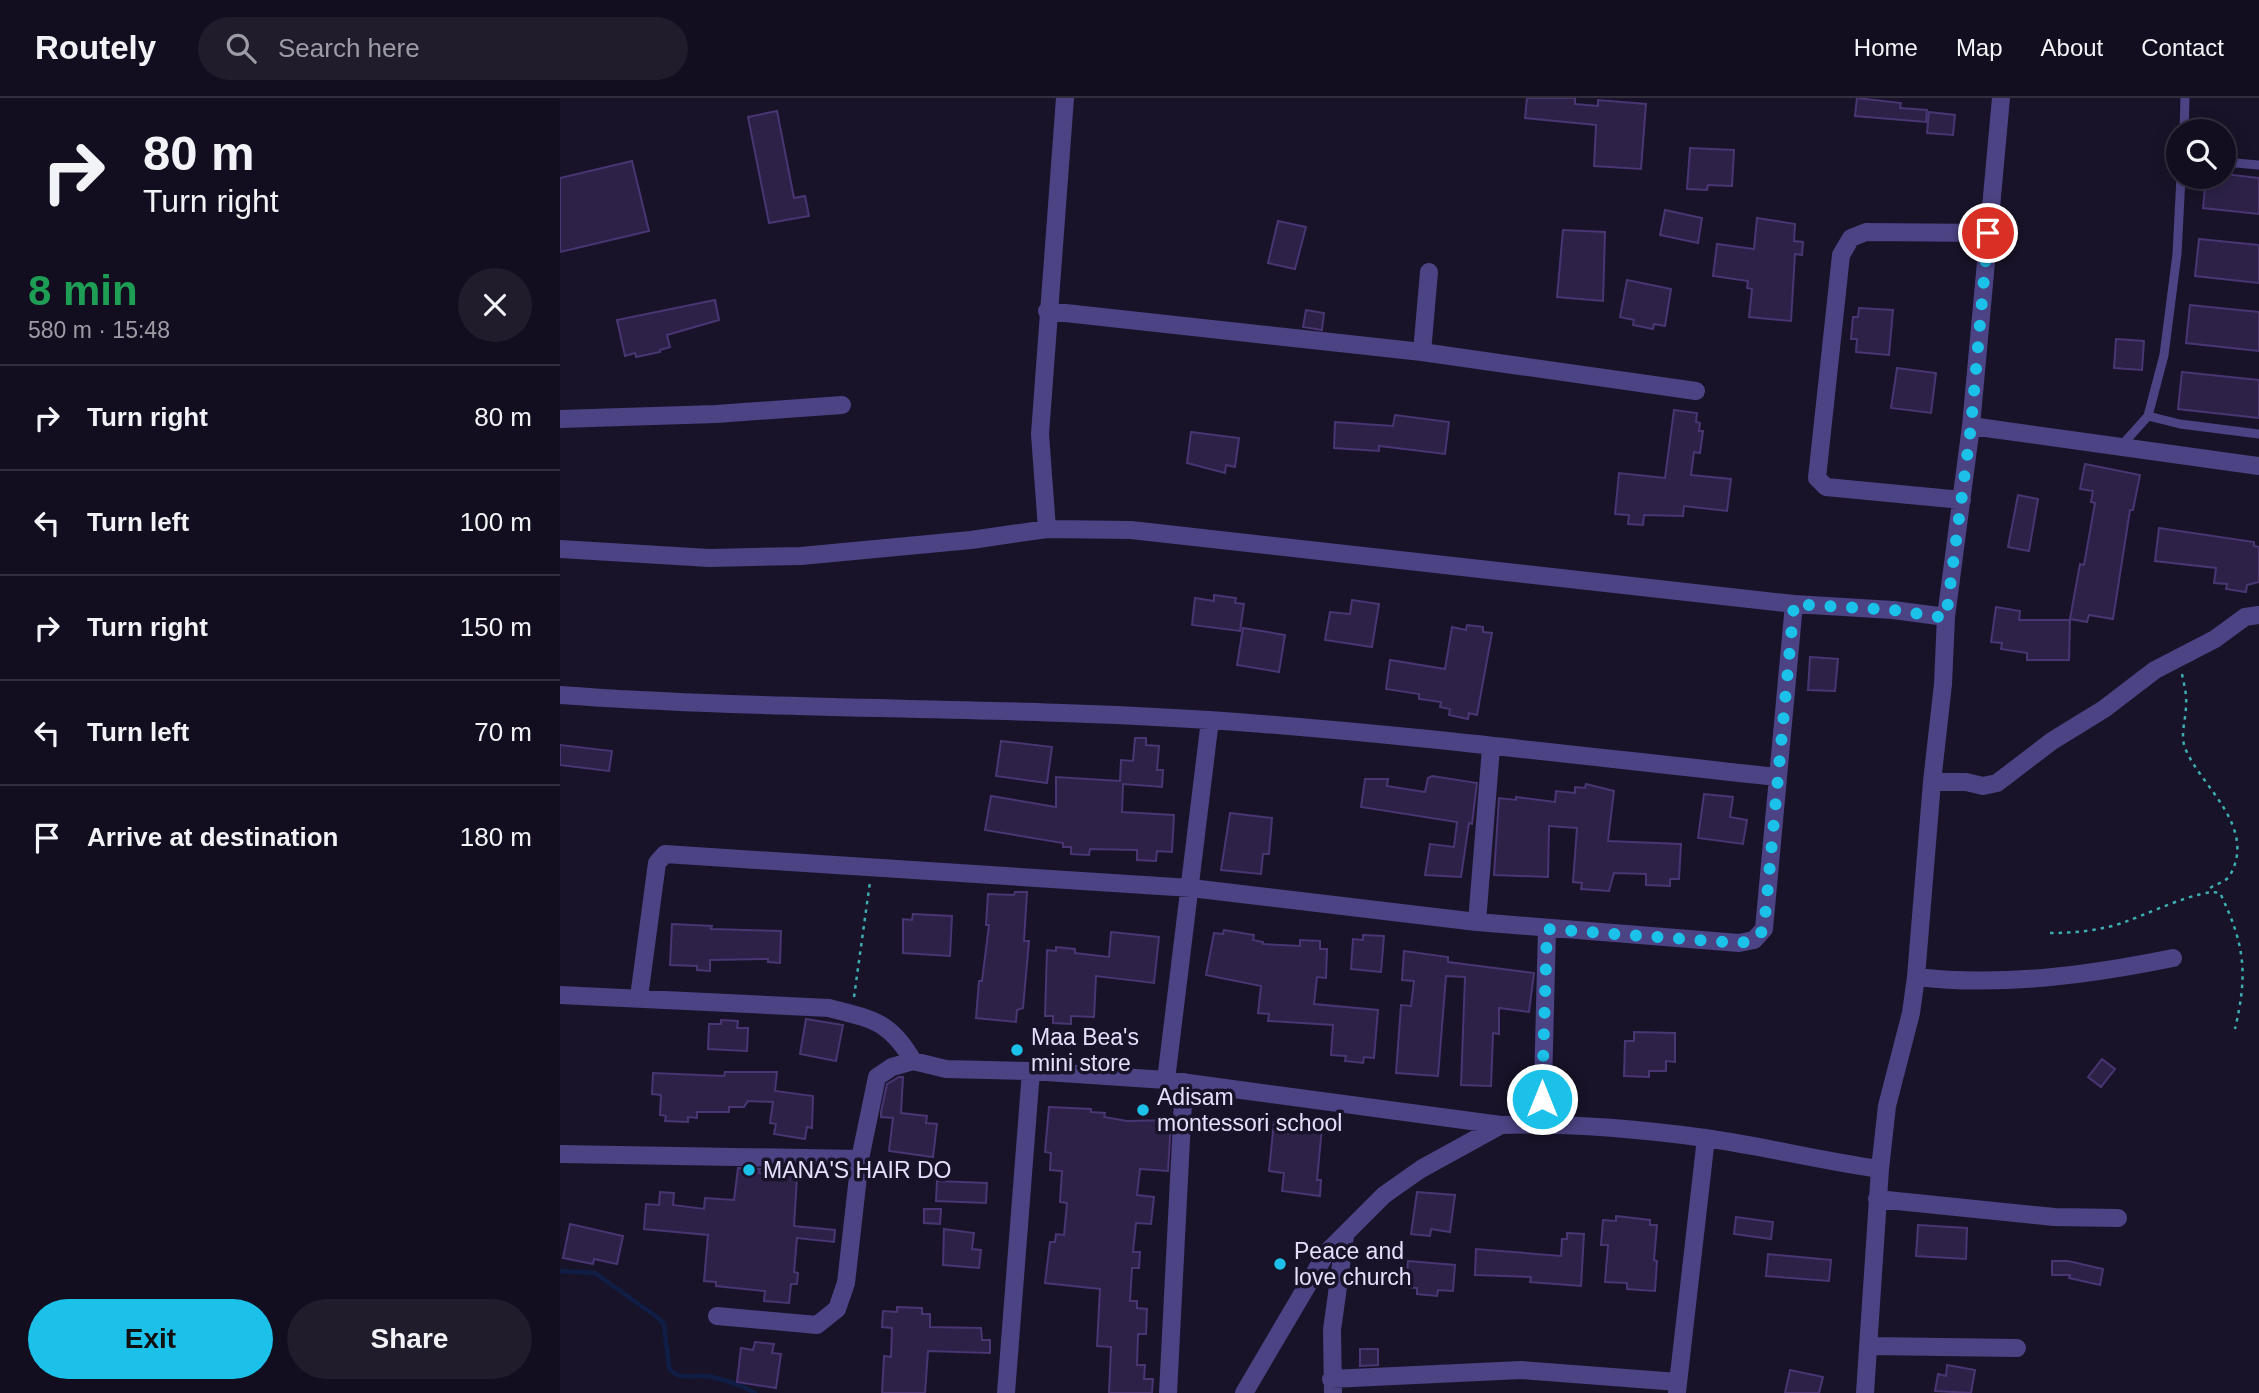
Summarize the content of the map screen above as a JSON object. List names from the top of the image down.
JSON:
{
  "places": [
    "Maa Bea's mini store",
    "Adisam montessori school",
    "MANA'S HAIR DO",
    "Peace and love church"
  ],
  "page": {
    "header": "Routely",
    "search": "Search here",
    "nav": [
      "Home",
      "Map",
      "About",
      "Contact"
    ],
    "turn": ["80 m", "Turn right"],
    "heading": ["8 min", "580 m · 15:48"],
    "list": [
      {
        "name": "Turn right",
        "value": "80 m"
      },
      {
        "name": "Turn left",
        "value": "100 m"
      },
      {
        "name": "Turn right",
        "value": "150 m"
      },
      {
        "name": "Turn left",
        "value": "70 m"
      },
      {
        "name": "Arrive at destination",
        "value": "180 m"
      }
    ],
    "buttons": ["Exit", "Share"]
  }
}
